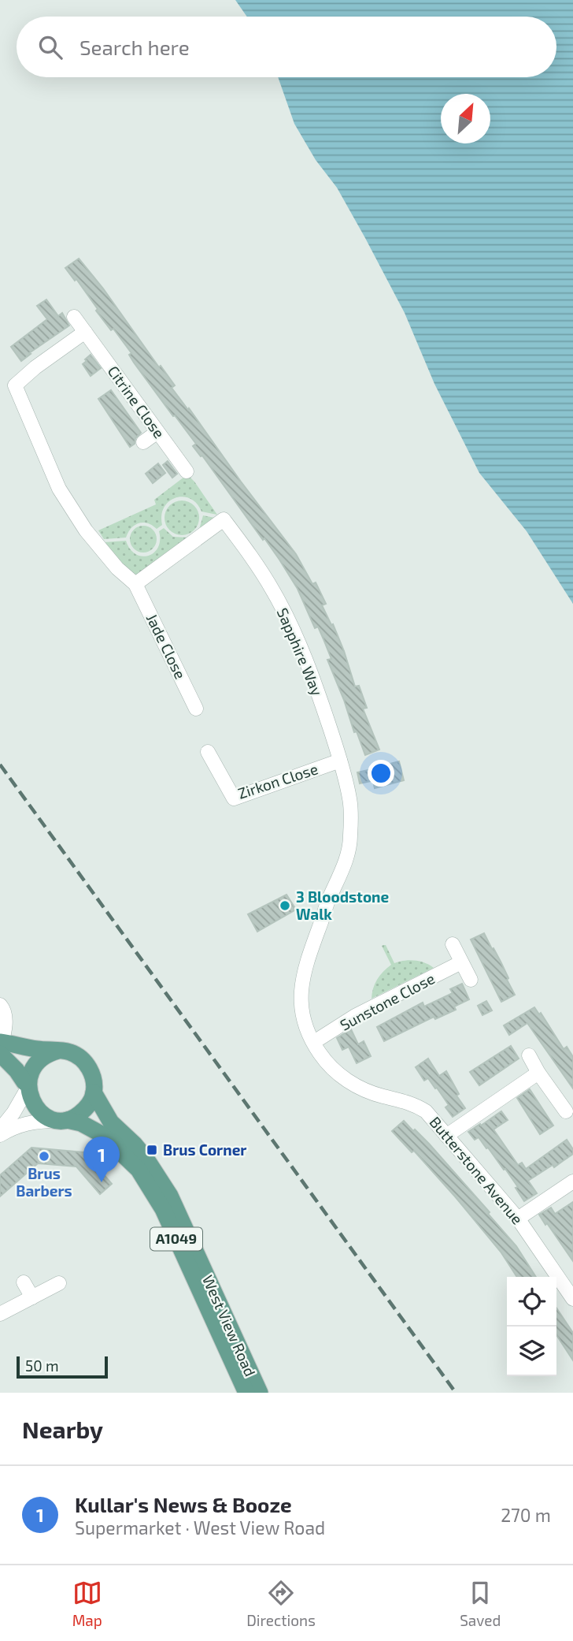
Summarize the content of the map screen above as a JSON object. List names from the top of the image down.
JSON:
{
  "streets": {
    "main road": ["A1049", "West View Road"],
    "street": [
      "Citrine Close",
      "Jade Close",
      "Sapphire Way",
      "Zirkon Close",
      "Sunstone Close",
      "Butterstone Avenue"
    ]
  },
  "crossings": [
    ["Jade Close", "Sapphire Way"],
    ["Sapphire Way", "Zirkon Close"],
    ["Sapphire Way", "Butterstone Avenue"],
    ["Sunstone Close", "Butterstone Avenue"]
  ],
  "places": {
    "other": ["3 Bloodstone Walk", "Brus Barbers"],
    "transit": ["Brus Corner"]
  },
  "scale_bar": "50 m",
  "north": "top right",
  "page": {
    "search": "Search here",
    "pins": "1",
    "scale": "50 m",
    "heading": "Nearby",
    "list": [
      {
        "mark": "1",
        "name": "Kullar's News & Booze",
        "note": "Supermarket · West View Road",
        "value": "270 m"
      }
    ],
    "nav": ["Map", "Directions", "Saved"]
  }
}
